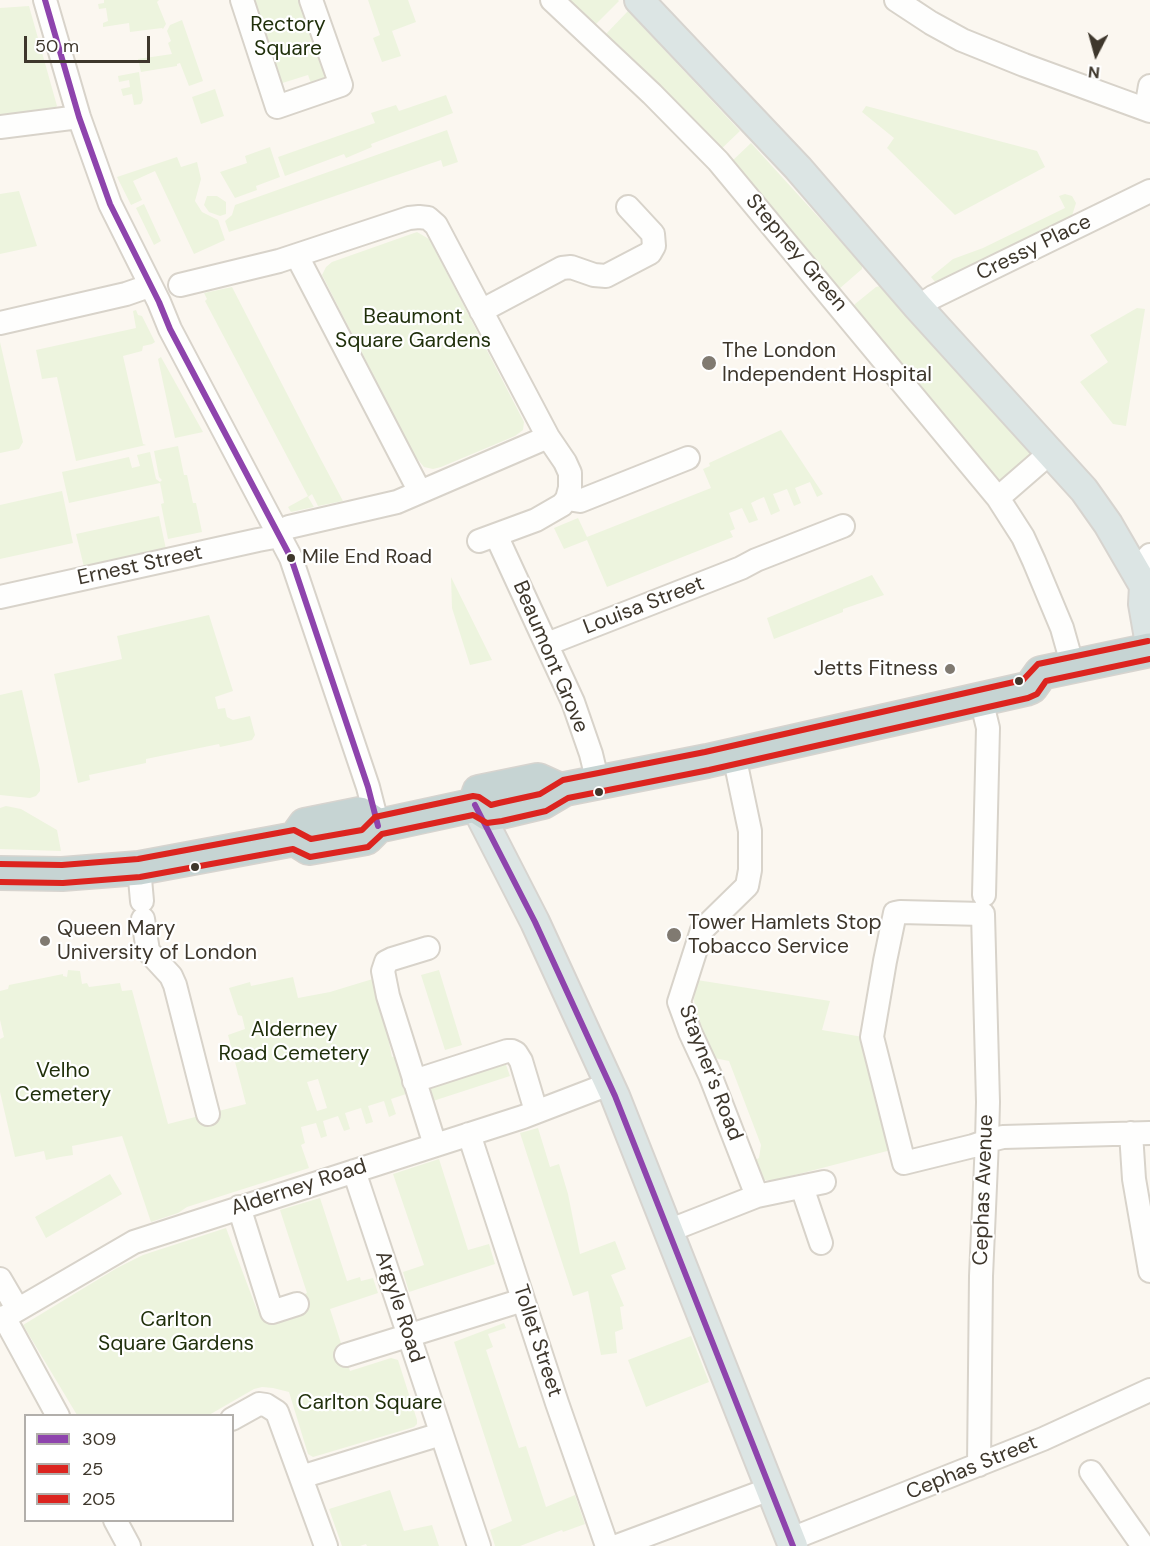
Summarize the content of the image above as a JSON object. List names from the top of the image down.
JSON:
{
  "streets": {
    "street": [
      "Cressy Place",
      "Stepney Green",
      "Ernest Street",
      "Louisa Street",
      "Beaumont Grove",
      "Stayner's Road",
      "Alderney Road",
      "Cephas Avenue",
      "Argyle Road",
      "Tollet Street",
      "Cephas Street"
    ]
  },
  "crossings": [
    ["Louisa Street", "Beaumont Grove"],
    ["Alderney Road", "Argyle Road"],
    ["Alderney Road", "Tollet Street"],
    ["Cephas Avenue", "Cephas Street"]
  ],
  "parks": [
    "Rectory Square",
    "Beaumont Square Gardens",
    "Alderney Road Cemetery",
    "Velho Cemetery",
    "Carlton Square Gardens",
    "Carlton Square"
  ],
  "places": [
    "The London Independent Hospital",
    "Mile End Road",
    "Jetts Fitness",
    "Tower Hamlets Stop Tobacco Service",
    "Queen Mary University of London"
  ],
  "lines": ["transit line 309", "transit line 205", "transit line 25"],
  "legend": ["309", "25", "205"],
  "scale_bar": "50 m",
  "north": "bottom"
}
